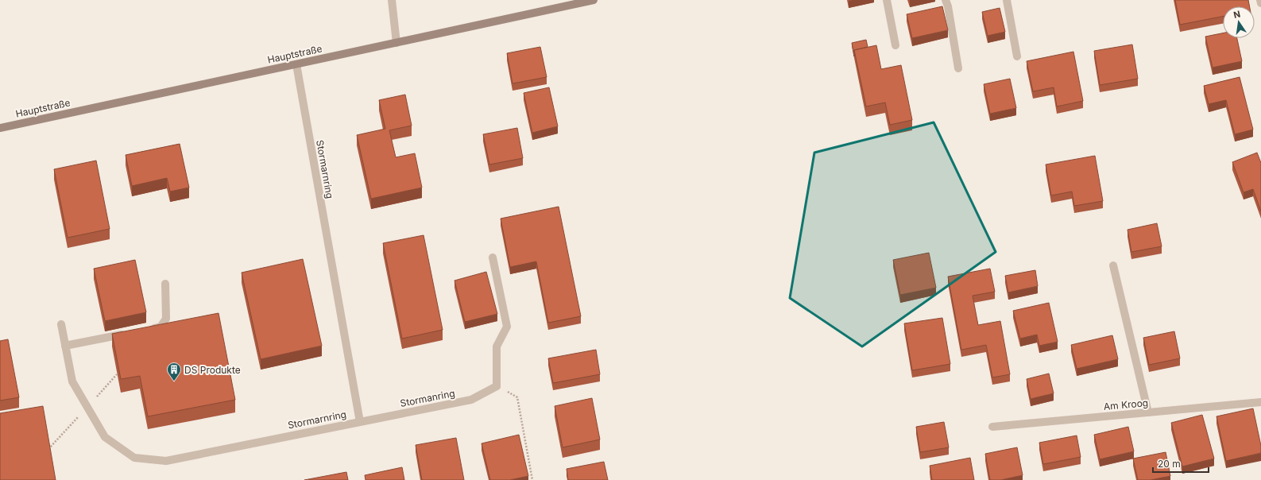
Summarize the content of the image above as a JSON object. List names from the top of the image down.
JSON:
{
  "streets": {
    "street": [
      "Hauptstraße",
      "Stormarnring",
      "Stormanring",
      "Am Kroog"
    ]
  },
  "crossings": [
    ["Hauptstraße", "Stormarnring"],
    ["Stormarnring", "Stormanring"]
  ],
  "places": {
    "building": ["DS Produkte"]
  },
  "scale_bar": "20 m",
  "north": "top"
}
